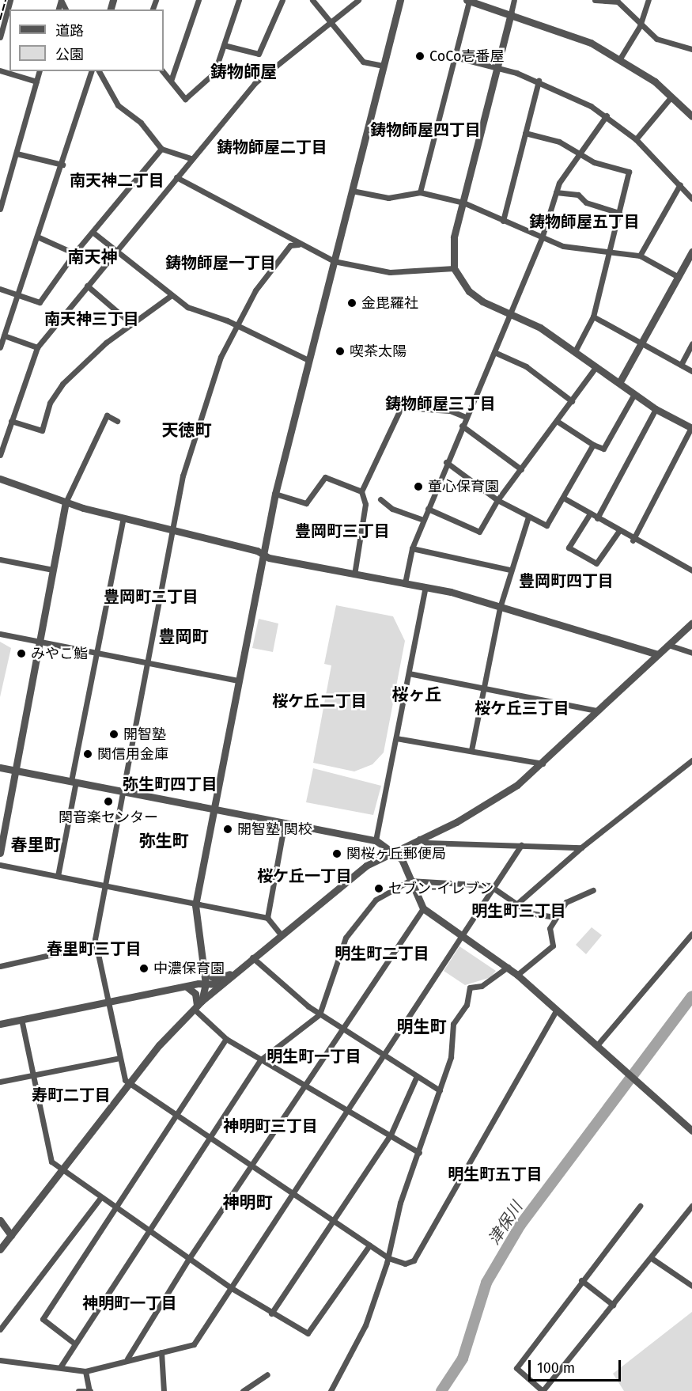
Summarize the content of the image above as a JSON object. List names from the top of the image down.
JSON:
{
  "districts": [
    "鋳物師屋",
    "鋳物師屋四丁目",
    "鋳物師屋二丁目",
    "南天神二丁目",
    "鋳物師屋五丁目",
    "南天神",
    "鋳物師屋一丁目",
    "南天神三丁目",
    "鋳物師屋三丁目",
    "天徳町",
    "豊岡町三丁目",
    "豊岡町四丁目",
    "豊岡町二丁目",
    "豊岡町",
    "桜ヶ丘",
    "桜ケ丘二丁目",
    "桜ケ丘三丁目",
    "弥生町四丁目",
    "弥生町",
    "春里町",
    "桜ケ丘一丁目",
    "明生町三丁目",
    "春里町三丁目",
    "明生町二丁目",
    "明生町",
    "明生町一丁目",
    "寿町二丁目",
    "神明町三丁目",
    "明生町五丁目",
    "神明町",
    "神明町一丁目"
  ],
  "water": ["津保川"],
  "places": [
    "CoCo壱番屋",
    "金毘羅社",
    "喫茶太陽",
    "童心保育園",
    "みやこ鮨",
    "開智塾",
    "関信用金庫",
    "関音楽センター",
    "開智塾 関校",
    "関桜ヶ丘郵便局",
    "セブン-イレブン",
    "中濃保育園"
  ],
  "legend": ["道路", "公園"],
  "scale_bar": "100 m"
}
